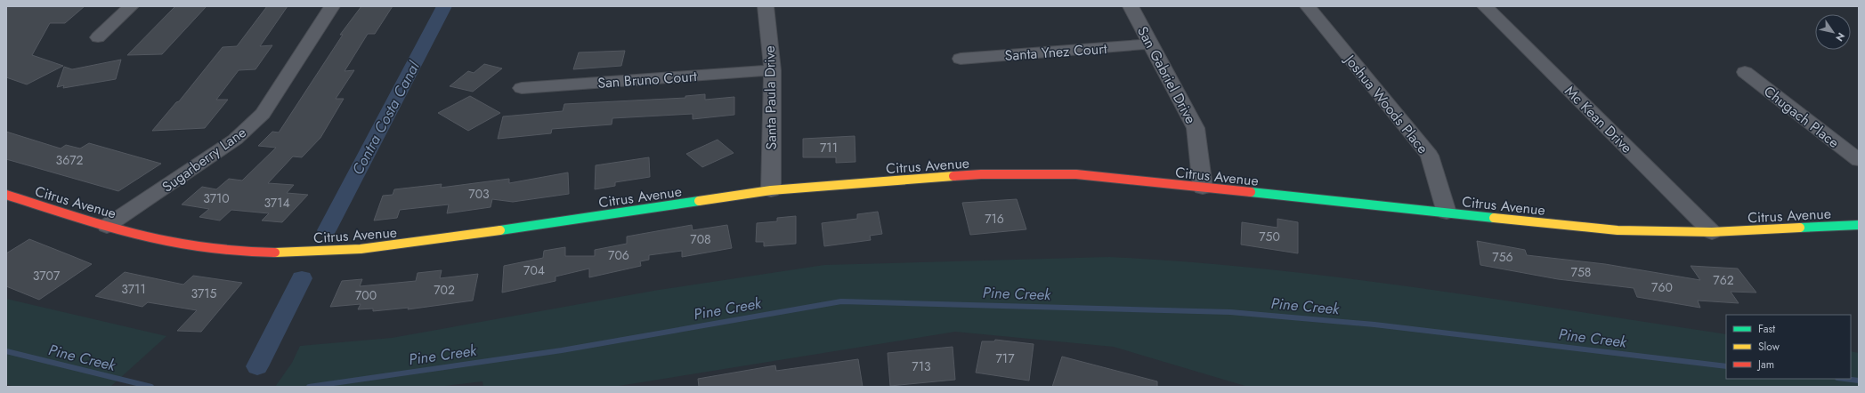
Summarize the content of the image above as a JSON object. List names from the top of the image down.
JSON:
{
  "streets": {
    "street": [
      "Santa Ynez Court",
      "San Gabriel Drive",
      "San Bruno Court",
      "Santa Paula Drive",
      "Joshua Woods Place",
      "Chugach Place",
      "Mc Kean Drive",
      "Sugarberry Lane",
      "Citrus Avenue"
    ]
  },
  "crossings": [
    ["Santa Ynez Court", "San Gabriel Drive"],
    ["San Gabriel Drive", "Citrus Avenue"],
    ["San Bruno Court", "Santa Paula Drive"],
    ["Santa Paula Drive", "Citrus Avenue"],
    ["Joshua Woods Place", "Citrus Avenue"],
    ["Mc Kean Drive", "Citrus Avenue"],
    ["Sugarberry Lane", "Citrus Avenue"]
  ],
  "water": ["Contra Costa Canal", "Pine Creek"],
  "house_numbers": [
    "711",
    "3672",
    "703",
    "3710",
    "3714",
    "716",
    "750",
    "708",
    "706",
    "756",
    "704",
    "758",
    "3707",
    "762",
    "760",
    "3711",
    "702",
    "3715",
    "700",
    "717",
    "713"
  ],
  "legend": ["Fast", "Slow", "Jam"],
  "north": "bottom right"
}
